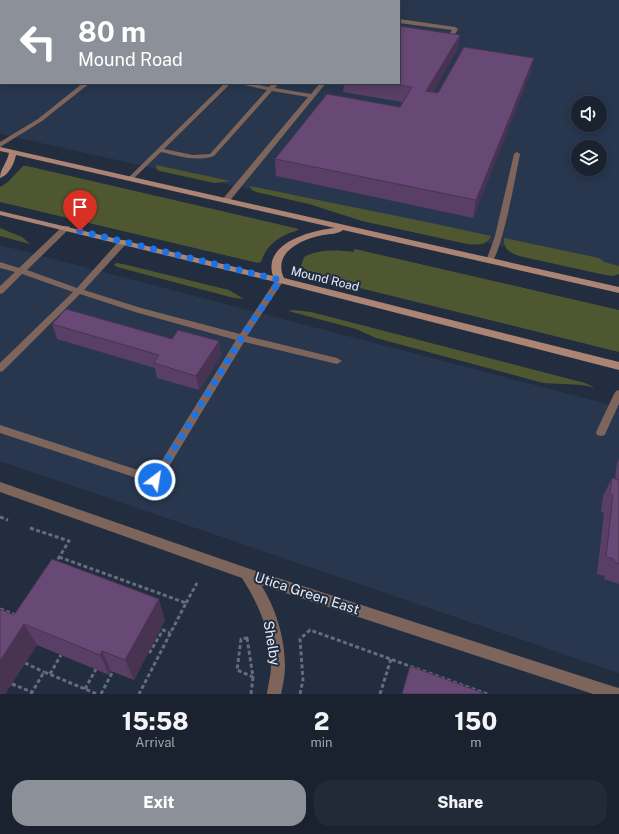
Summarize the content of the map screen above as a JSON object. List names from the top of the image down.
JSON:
{
  "streets": {
    "main road": ["Mound Road"],
    "street": ["Utica Green East", "Shelby"]
  },
  "crossings": [
    ["Utica Green East", "Shelby"]
  ],
  "page": {
    "turn": ["80 m", "Mound Road"],
    "eta": [
      "15:58",
      "Arrival",
      "2",
      "min",
      "150",
      "m"
    ],
    "buttons": ["Exit", "Share"]
  }
}
